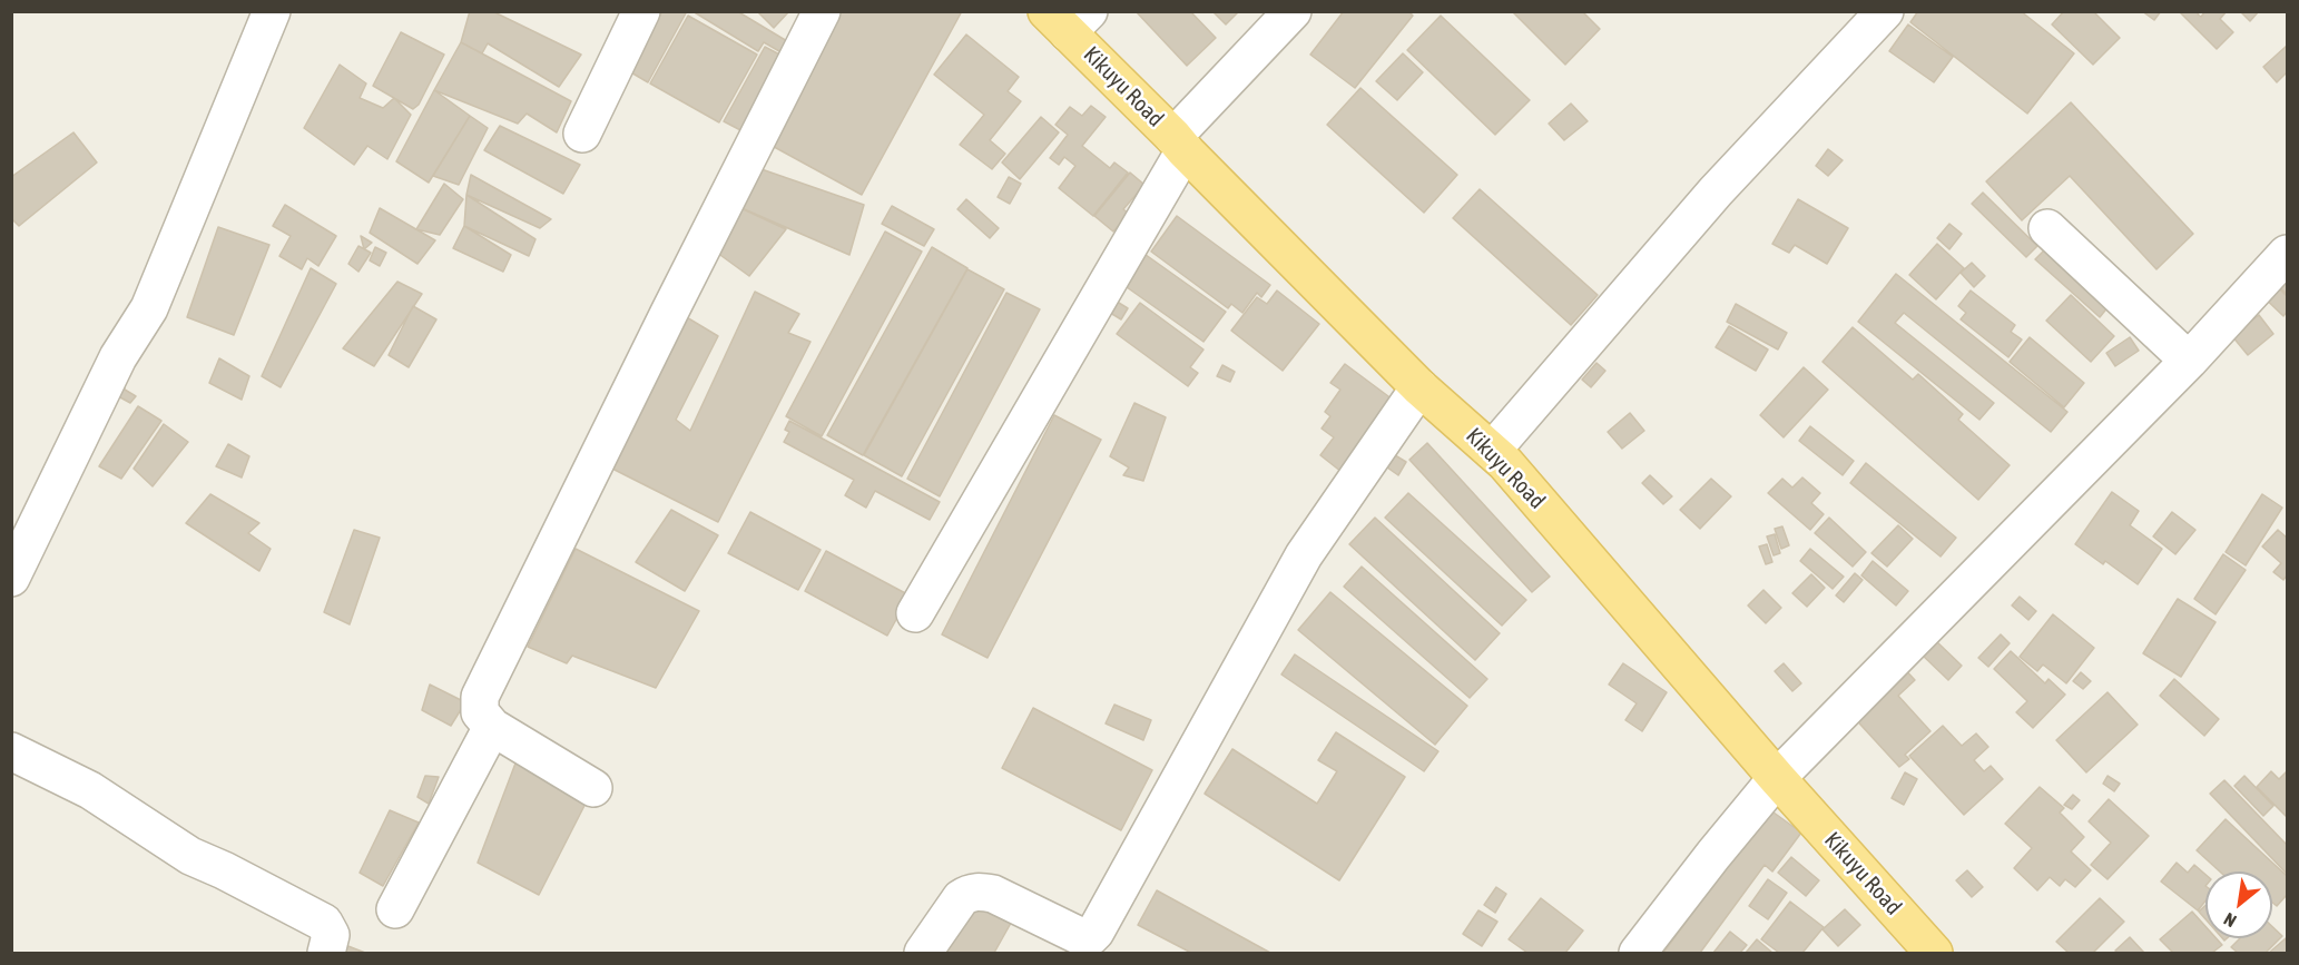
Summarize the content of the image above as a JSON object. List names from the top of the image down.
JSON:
{
  "streets": {
    "main road": ["Kikuyu Road"]
  },
  "north": "bottom left"
}
